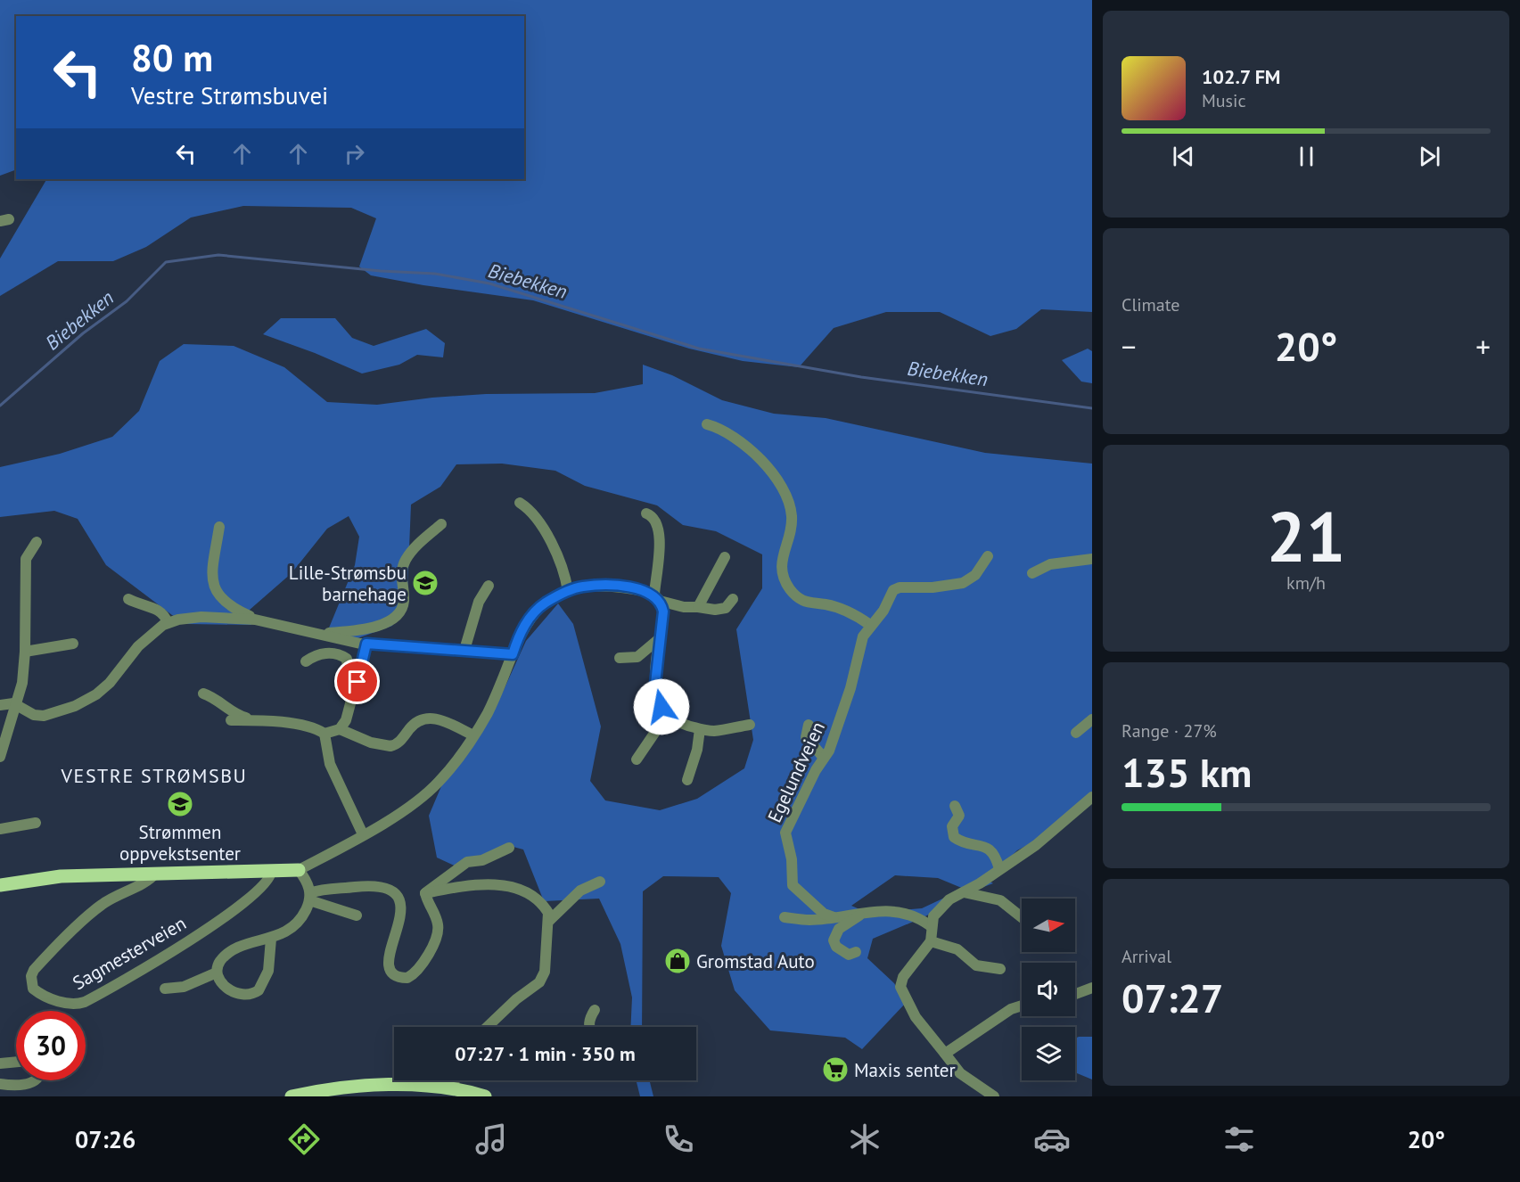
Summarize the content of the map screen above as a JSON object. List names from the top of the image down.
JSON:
{
  "streets": {
    "street": ["Egelundveien", "Sagmesterveien"]
  },
  "districts": ["VESTRE STRØMSBU"],
  "water": ["Biebekken"],
  "places": {
    "school or university": ["Lille-Strømsbu barnehage", "Strømmen oppvekstsenter"],
    "shop": ["Gromstad Auto"],
    "supermarket": ["Maxis senter"]
  },
  "north": "right",
  "page": {
    "turn": ["80 m", "Vestre Strømsbuvei"],
    "song": ["102.7 FM", "Music"],
    "tile": [
      "Climate",
      ["21", "km/h"],
      ["Range · 27%", "135 km"],
      ["Arrival", "07:27"]
    ],
    "heat": ["−", "20°", "+"],
    "limit": "30",
    "trip": "07:27 · 1 min · 350 m",
    "tabs": ["07:26", "20°"]
  }
}
